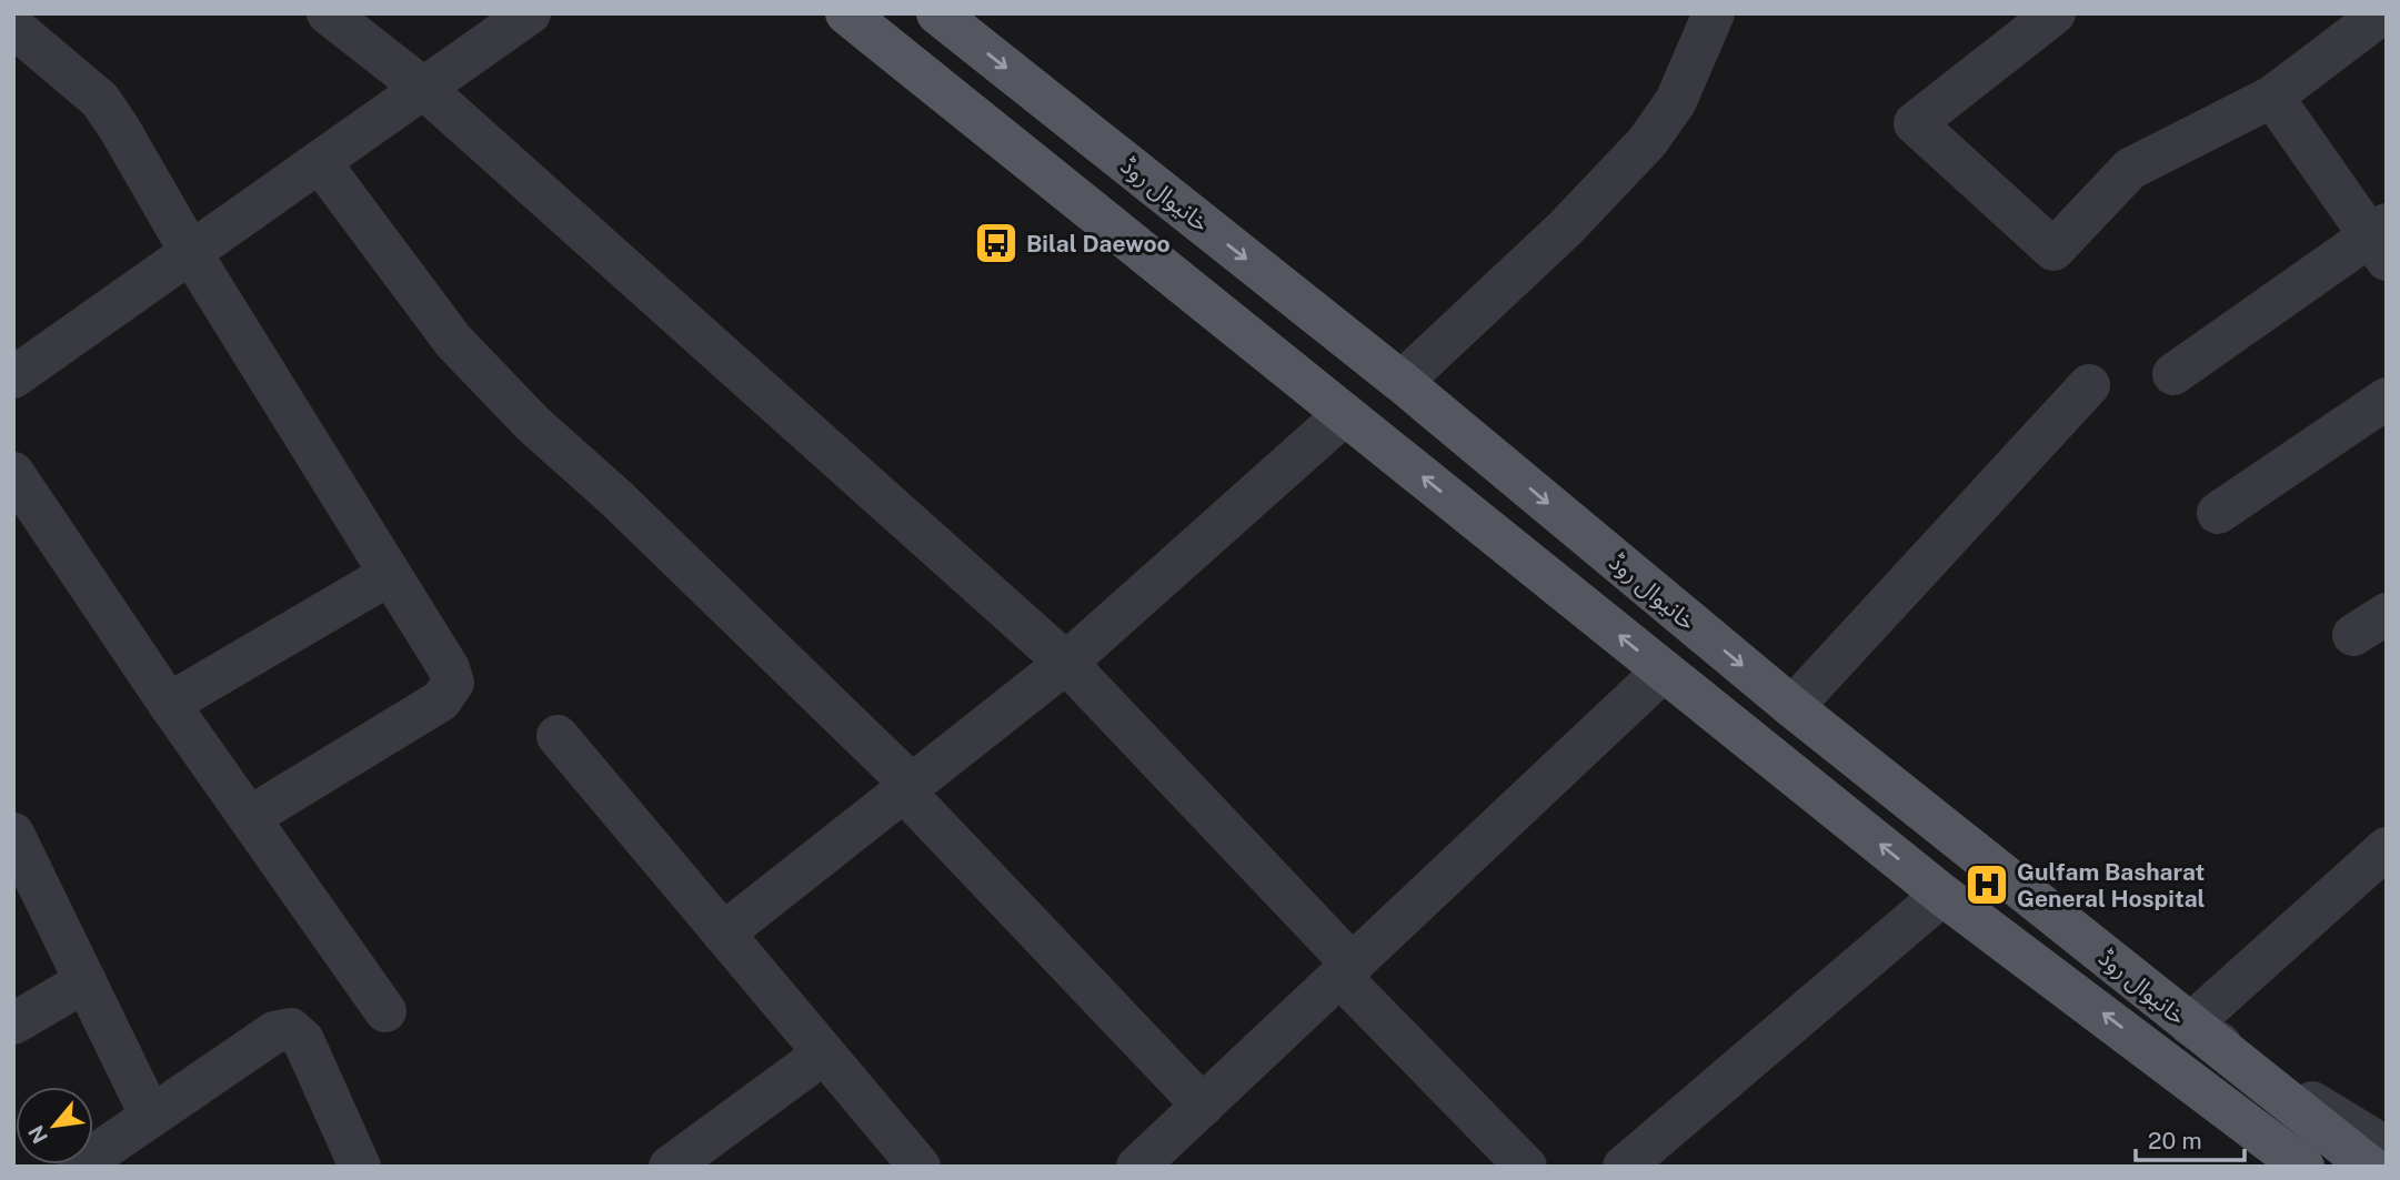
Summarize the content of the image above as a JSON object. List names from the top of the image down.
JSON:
{
  "streets": {
    "main road": ["خانیوال روڈ"]
  },
  "places": {
    "bus stop": ["Bilal Daewoo"],
    "hospital": ["Gulfam Basharat General Hospital"]
  },
  "scale_bar": "20 m",
  "north": "bottom left"
}
